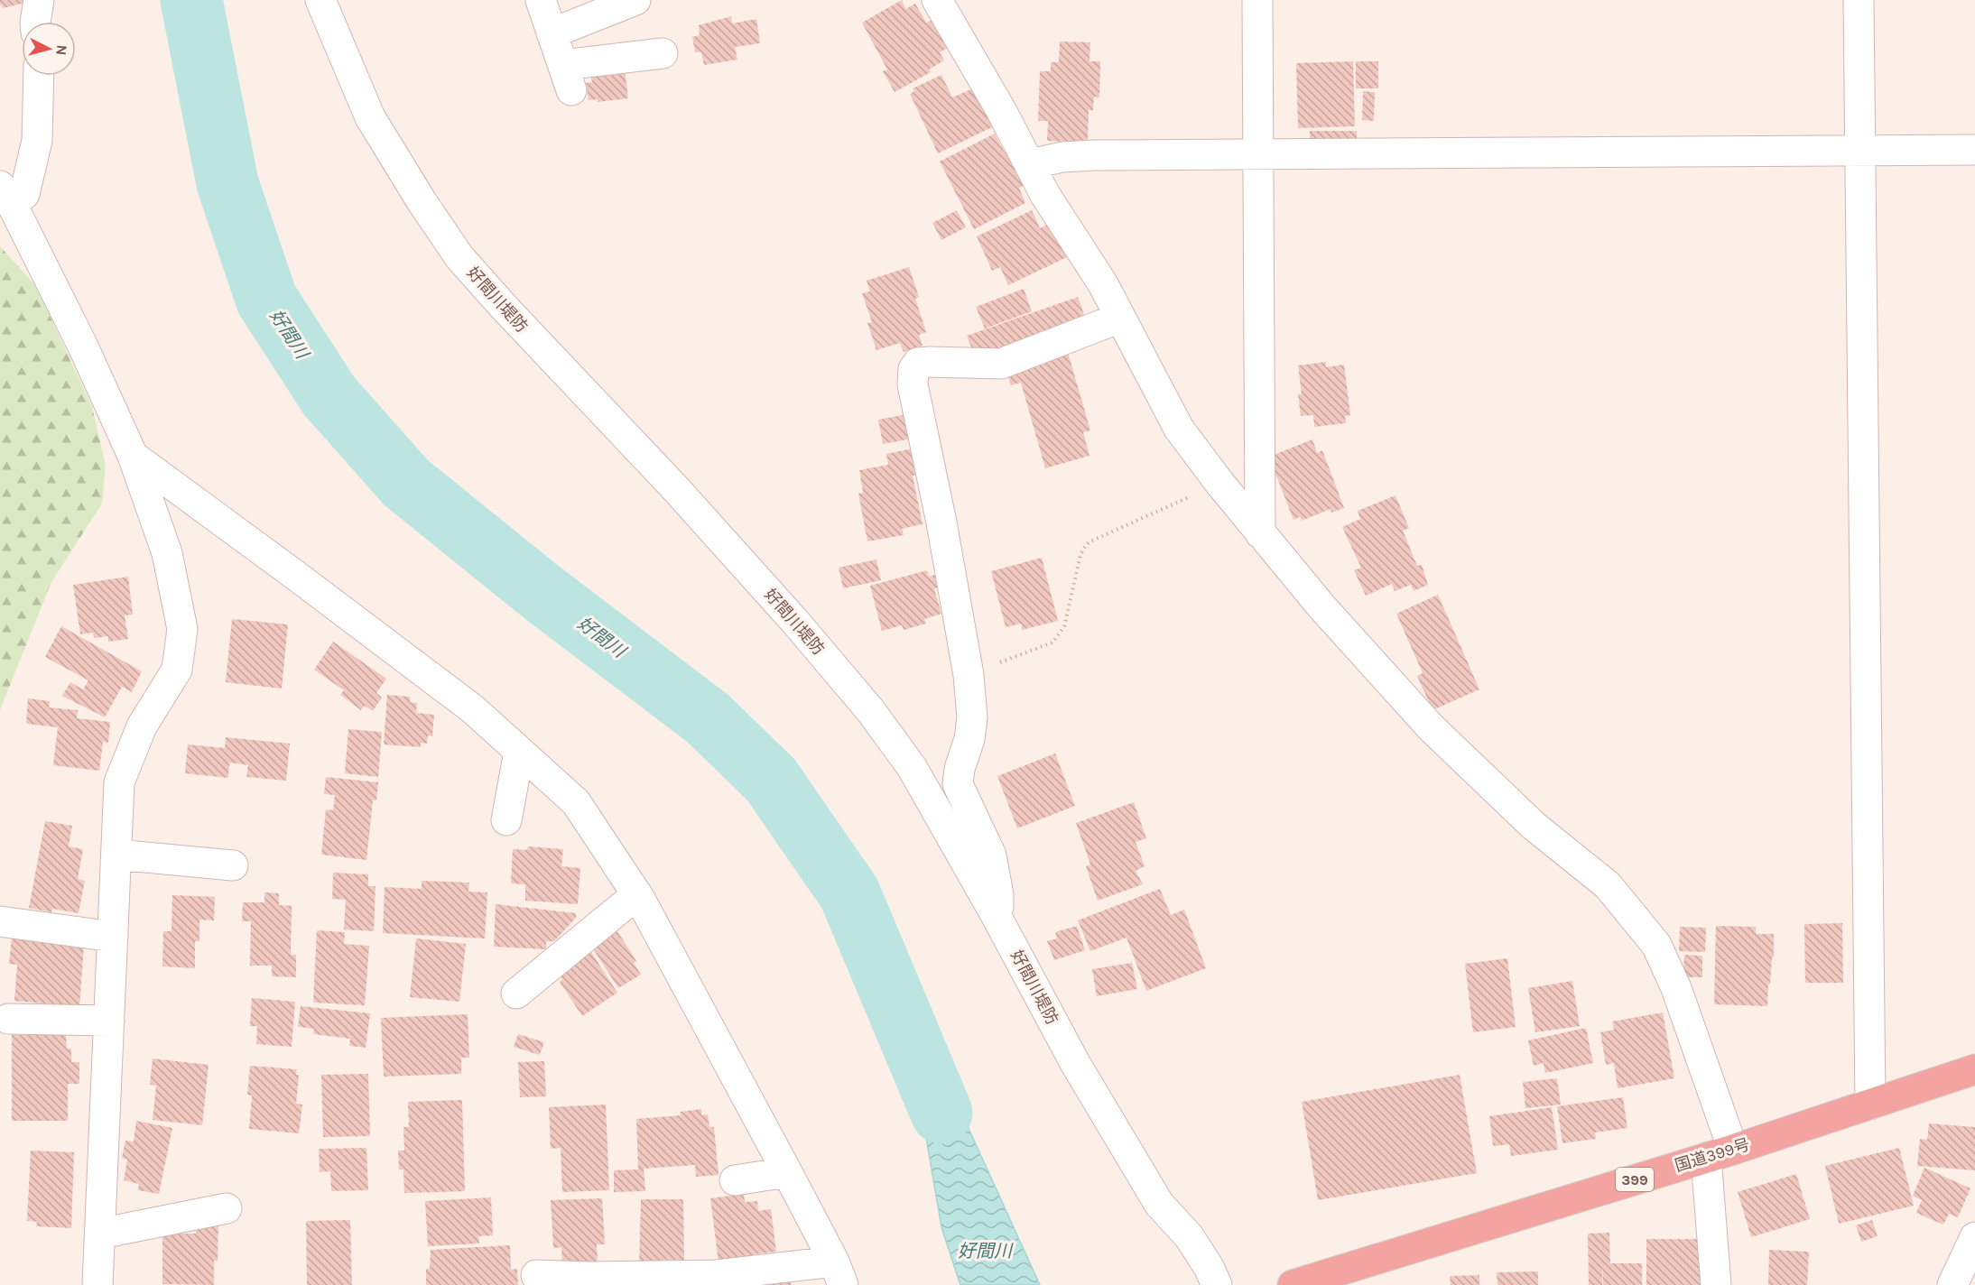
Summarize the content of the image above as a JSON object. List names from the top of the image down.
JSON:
{
  "streets": {
    "highway": ["国道399号", "399"],
    "street": ["好間川堤防"]
  },
  "water": ["好間川"],
  "north": "right"
}
